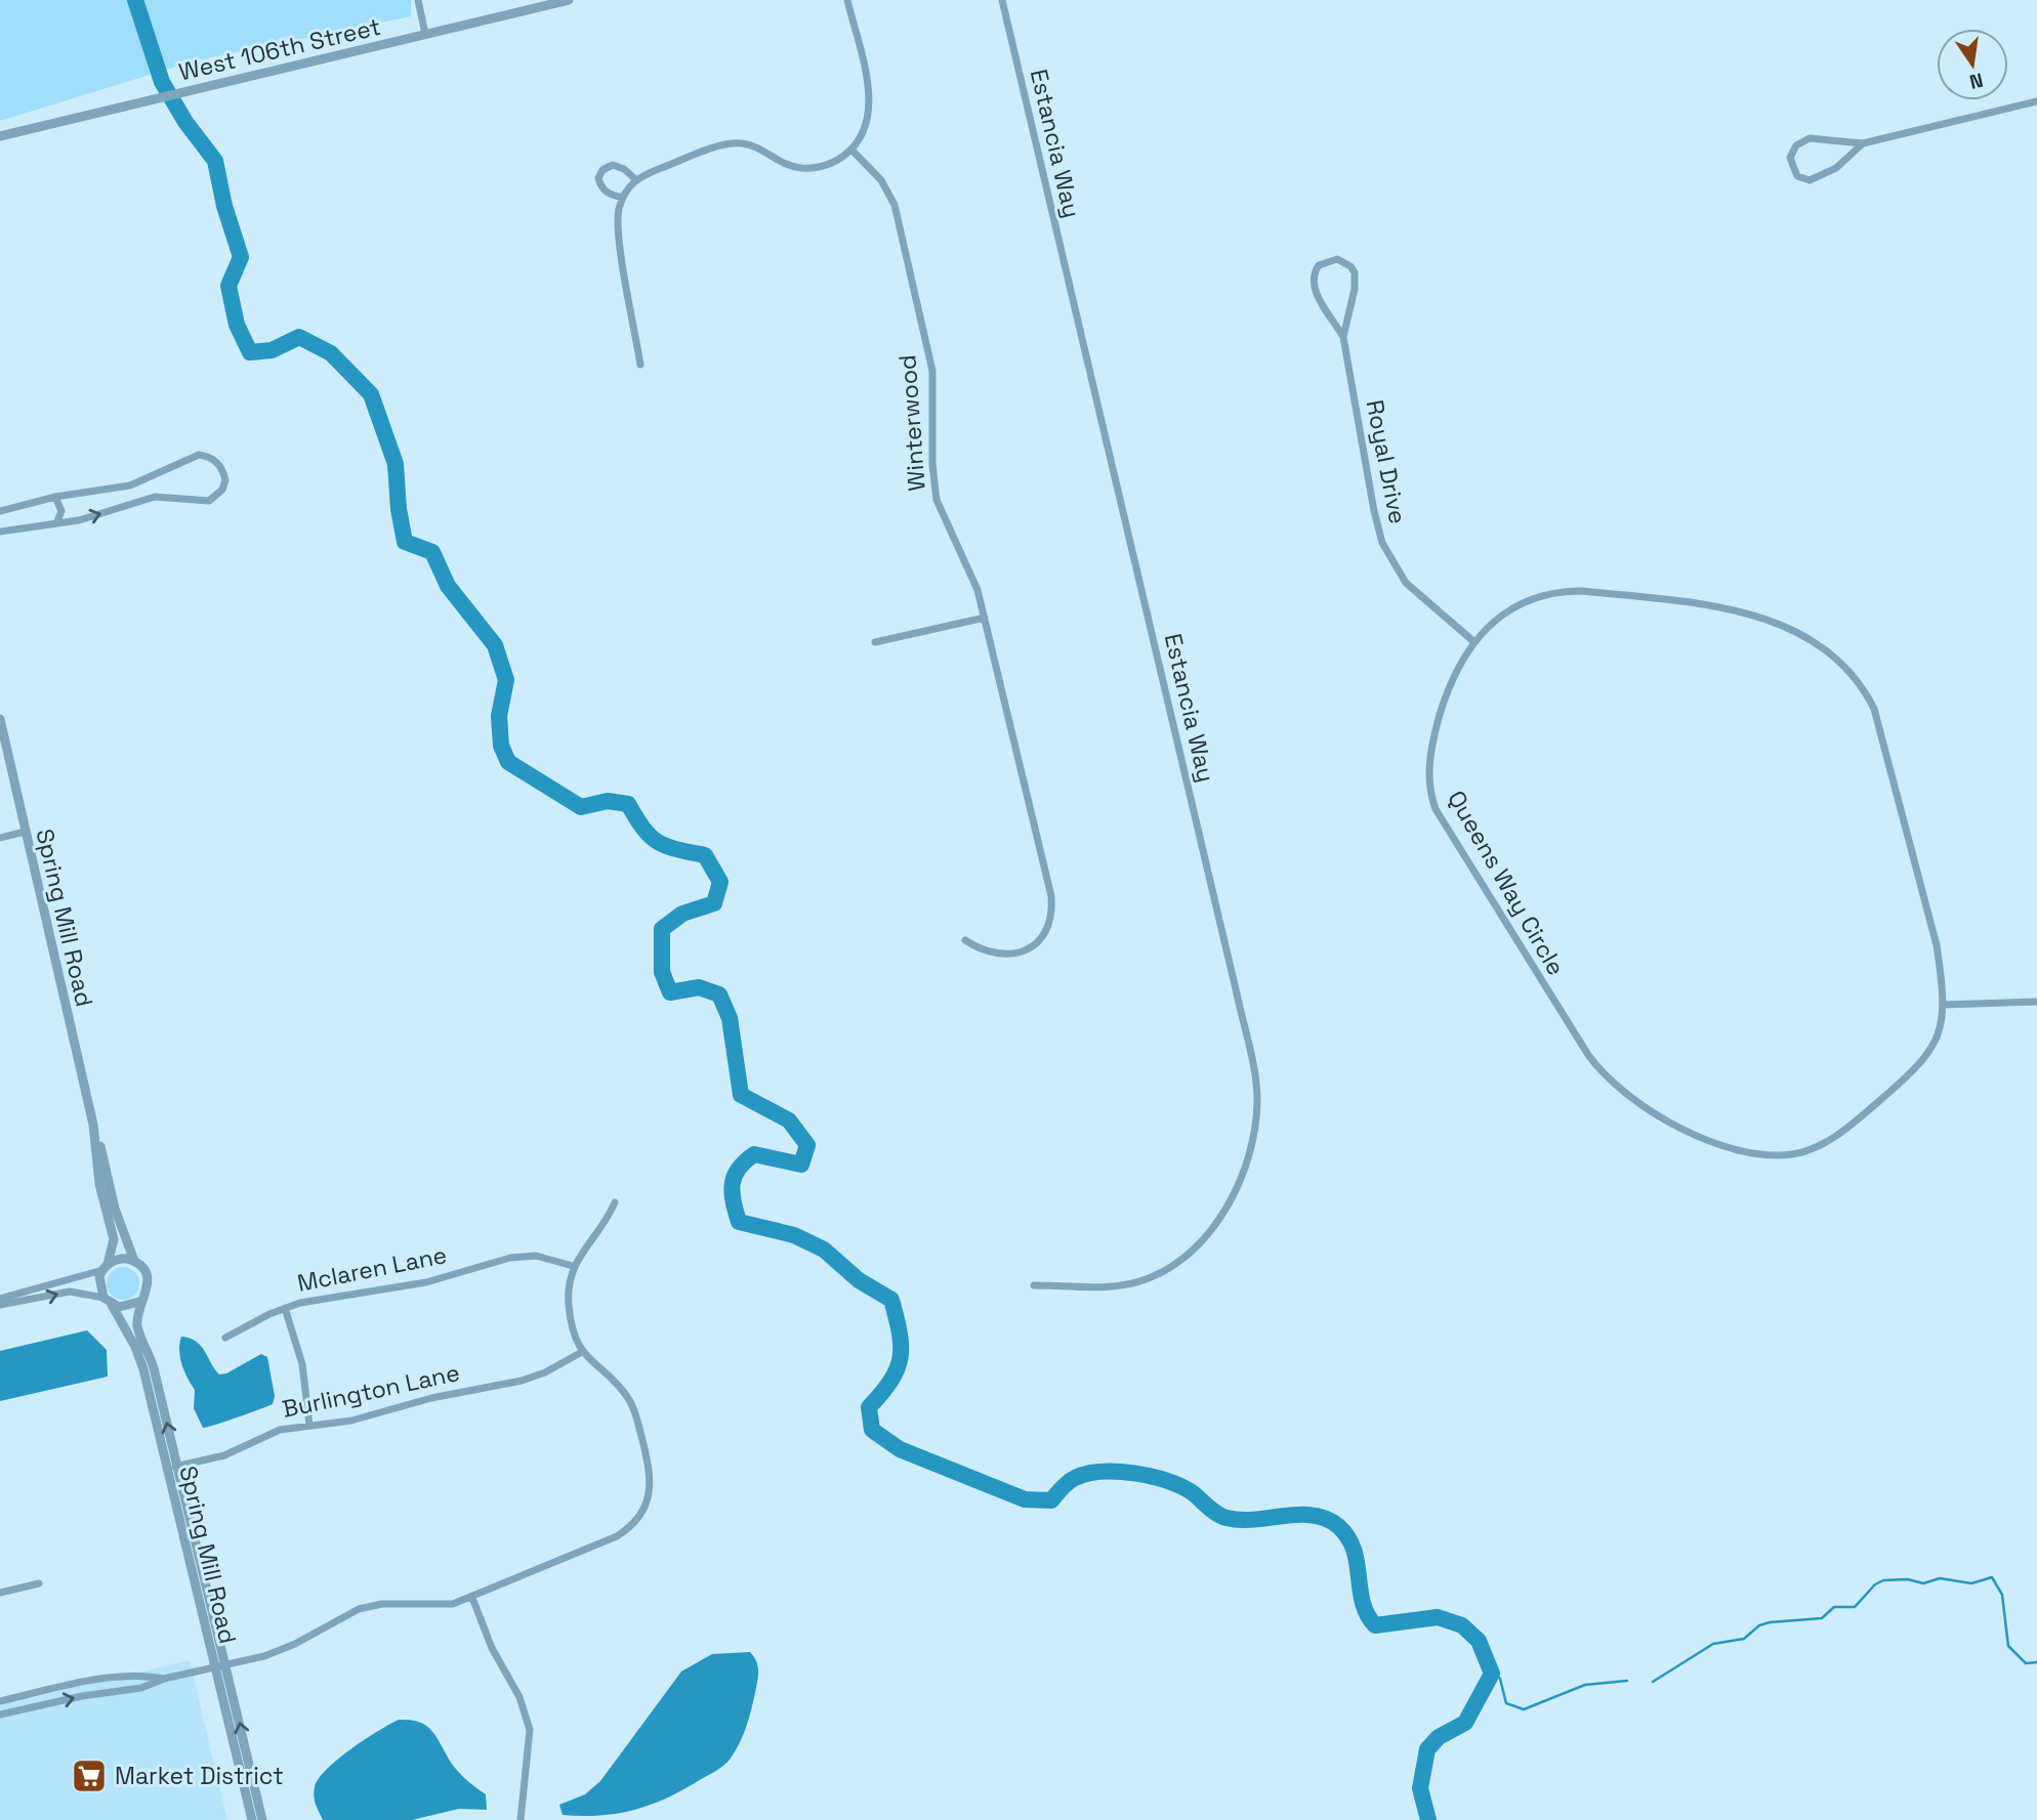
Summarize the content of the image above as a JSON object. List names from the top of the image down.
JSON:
{
  "streets": {
    "street": [
      "West 106th Street",
      "Estancia Way",
      "Winterwood",
      "Royal Drive",
      "Queens Way Circle",
      "Spring Mill Road",
      "Mclaren Lane",
      "Burlington Lane"
    ]
  },
  "crossings": [
    ["Royal Drive", "Queens Way Circle"],
    ["Spring Mill Road", "Burlington Lane"]
  ],
  "places": {
    "supermarket": ["Market District"]
  },
  "north": "bottom"
}
